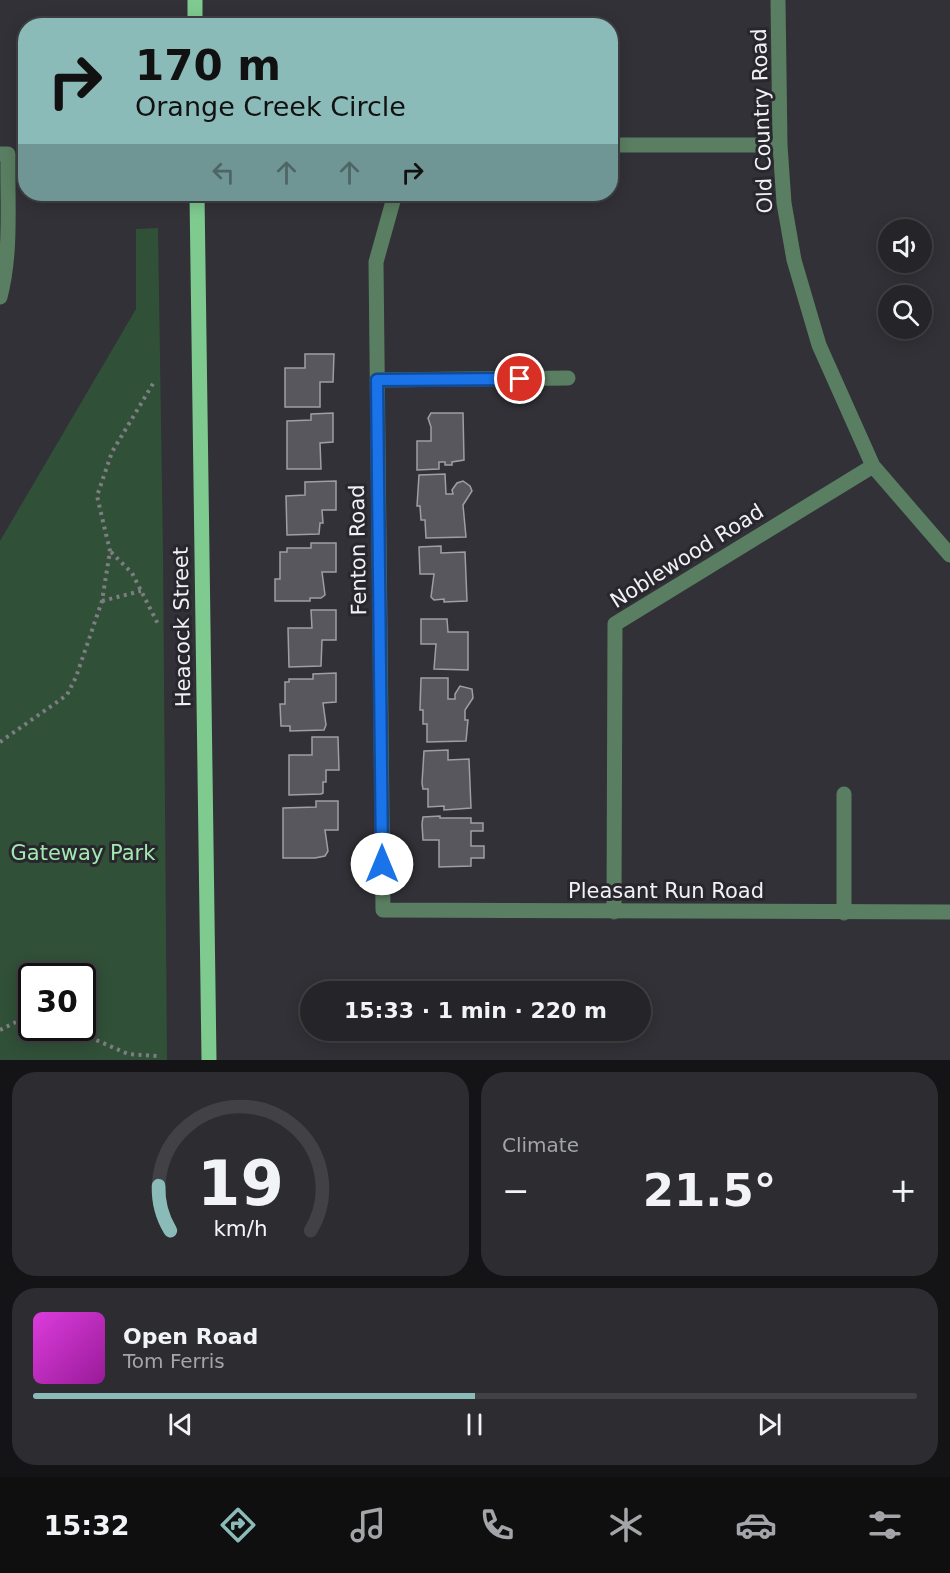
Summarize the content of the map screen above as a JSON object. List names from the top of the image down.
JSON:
{
  "streets": {
    "main road": ["Heacock Street"],
    "street": [
      "Old Country Road",
      "Fenton Road",
      "Noblewood Road",
      "Pleasant Run Road"
    ]
  },
  "crossings": [
    ["Old Country Road", "Noblewood Road"],
    ["Fenton Road", "Pleasant Run Road"],
    ["Noblewood Road", "Pleasant Run Road"]
  ],
  "parks": ["Gateway Park"],
  "page": {
    "turn": ["170 m", "Orange Creek Circle"],
    "limit": "30",
    "trip": "15:33 · 1 min · 220 m",
    "tile": "Climate",
    "heat": ["−", "21.5°", "+"],
    "song": ["Open Road", "Tom Ferris"],
    "tabs": "15:32",
    "gauge": ["19", "km/h"]
  }
}
